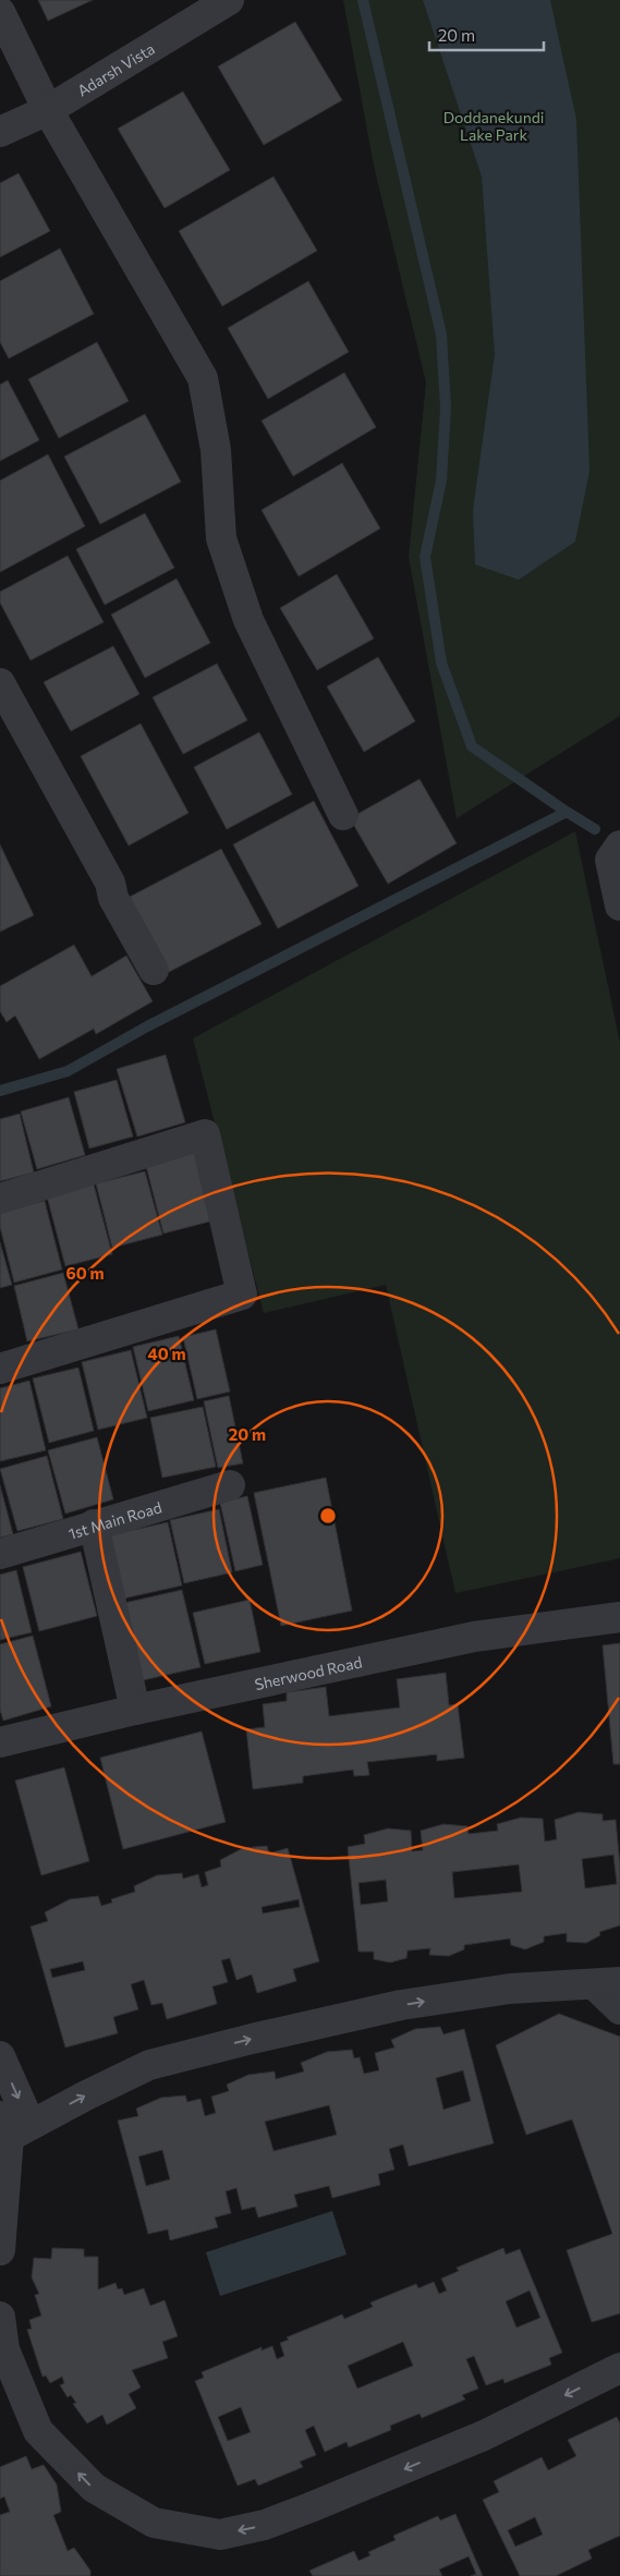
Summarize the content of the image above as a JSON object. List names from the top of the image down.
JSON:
{
  "streets": {
    "street": ["Adarsh Vista", "1st Main Road", "Sherwood Road"]
  },
  "parks": ["Doddanekundi Lake Park"],
  "scale_bar": "20 m",
  "rings": ["60 m", "40 m", "20 m"]
}
